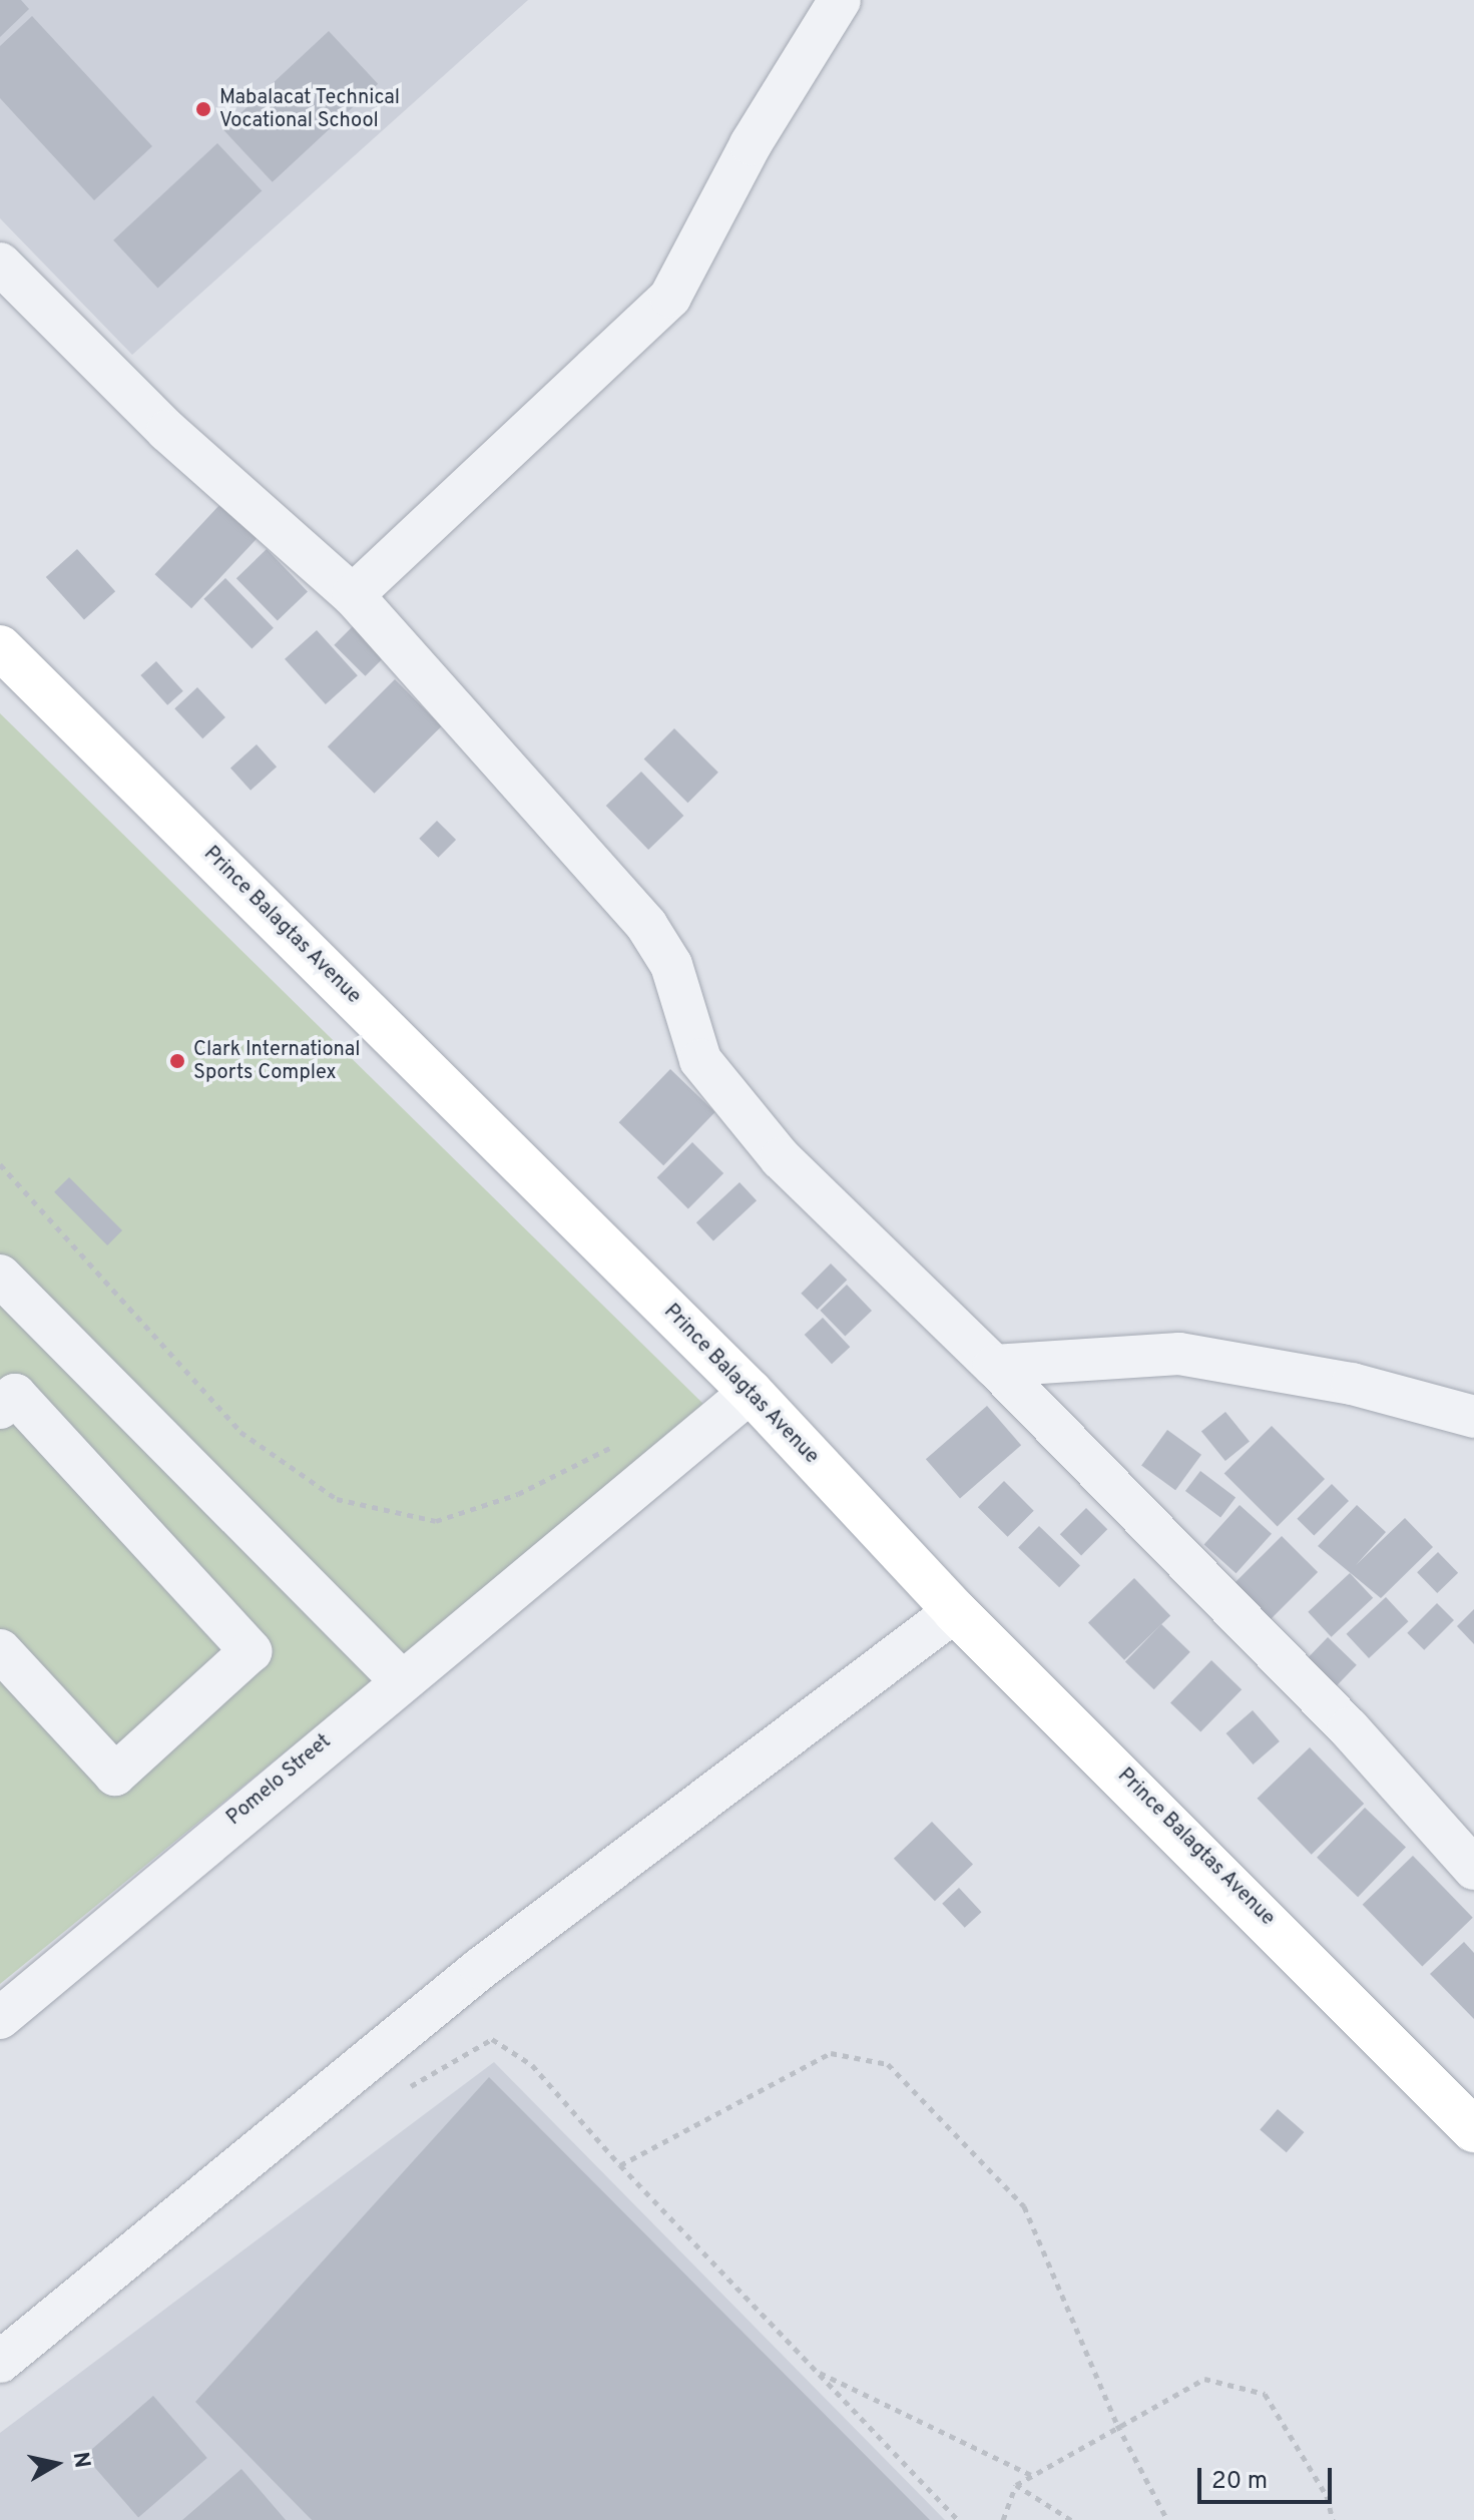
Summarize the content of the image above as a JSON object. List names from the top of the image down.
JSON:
{
  "streets": {
    "main road": ["Prince Balagtas Avenue"],
    "street": ["Pomelo Street"]
  },
  "crossings": [
    ["Prince Balagtas Avenue", "Pomelo Street"]
  ],
  "places": ["Mabalacat Technical Vocational School", "Clark International Sports Complex"],
  "scale_bar": "20 m",
  "north": "right"
}
